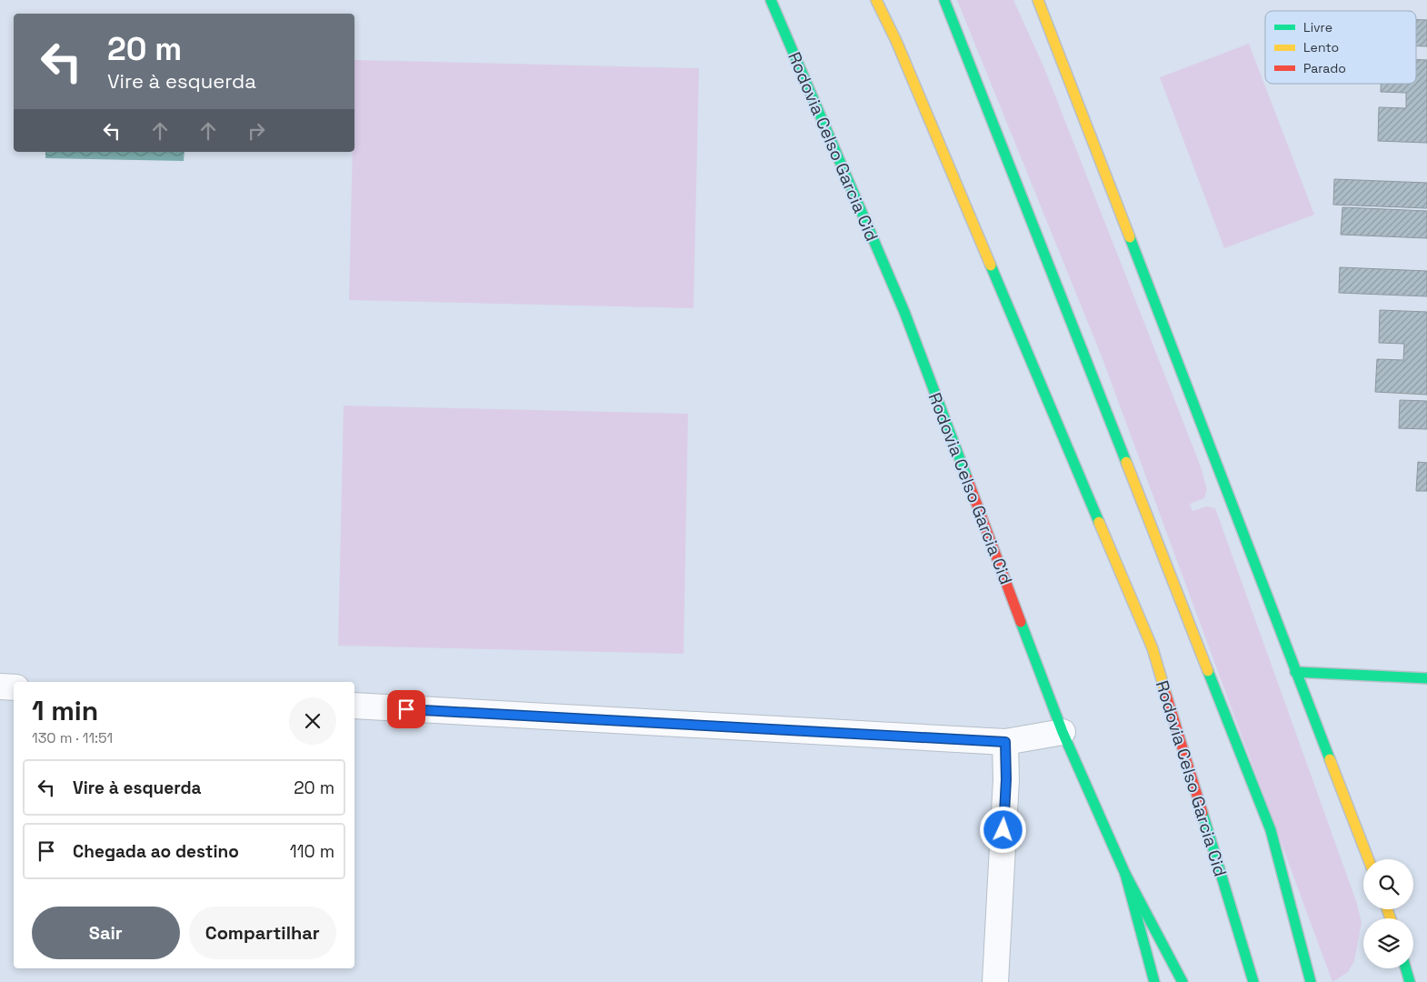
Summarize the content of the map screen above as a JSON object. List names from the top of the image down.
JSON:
{
  "streets": {
    "main road": ["Rodovia Celso Garcia Cid"]
  },
  "legend": ["Livre", "Lento", "Parado"],
  "page": {
    "turn": ["20 m", "Vire à esquerda"],
    "heading": ["1 min", "130 m · 11:51"],
    "list": [
      {
        "name": "Vire à esquerda",
        "value": "20 m"
      },
      {
        "name": "Chegada ao destino",
        "value": "110 m"
      }
    ],
    "buttons": ["Sair", "Compartilhar"]
  }
}
